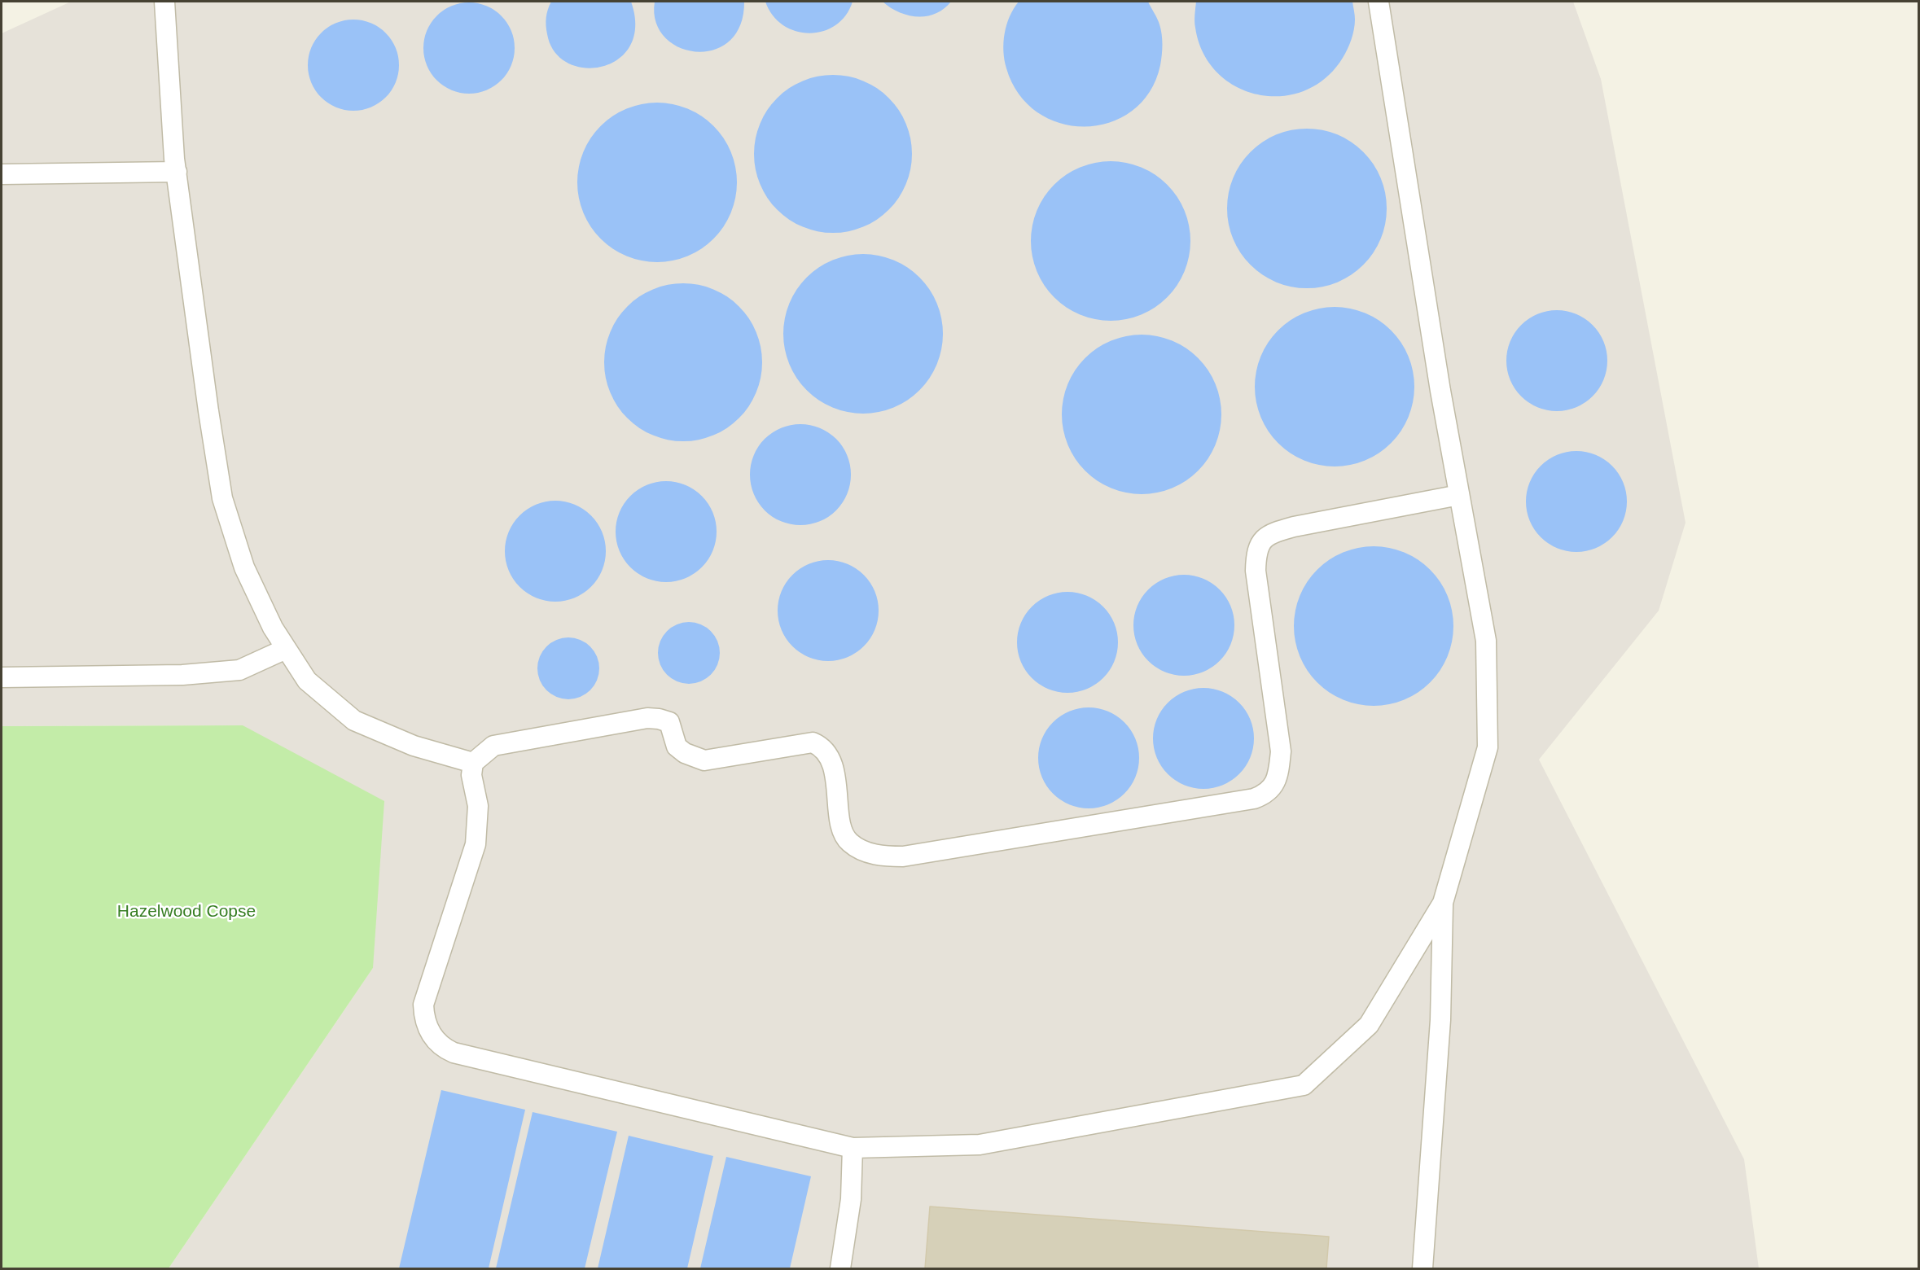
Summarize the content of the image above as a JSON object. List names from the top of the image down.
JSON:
{
  "parks": ["Hazelwood Copse"]
}
